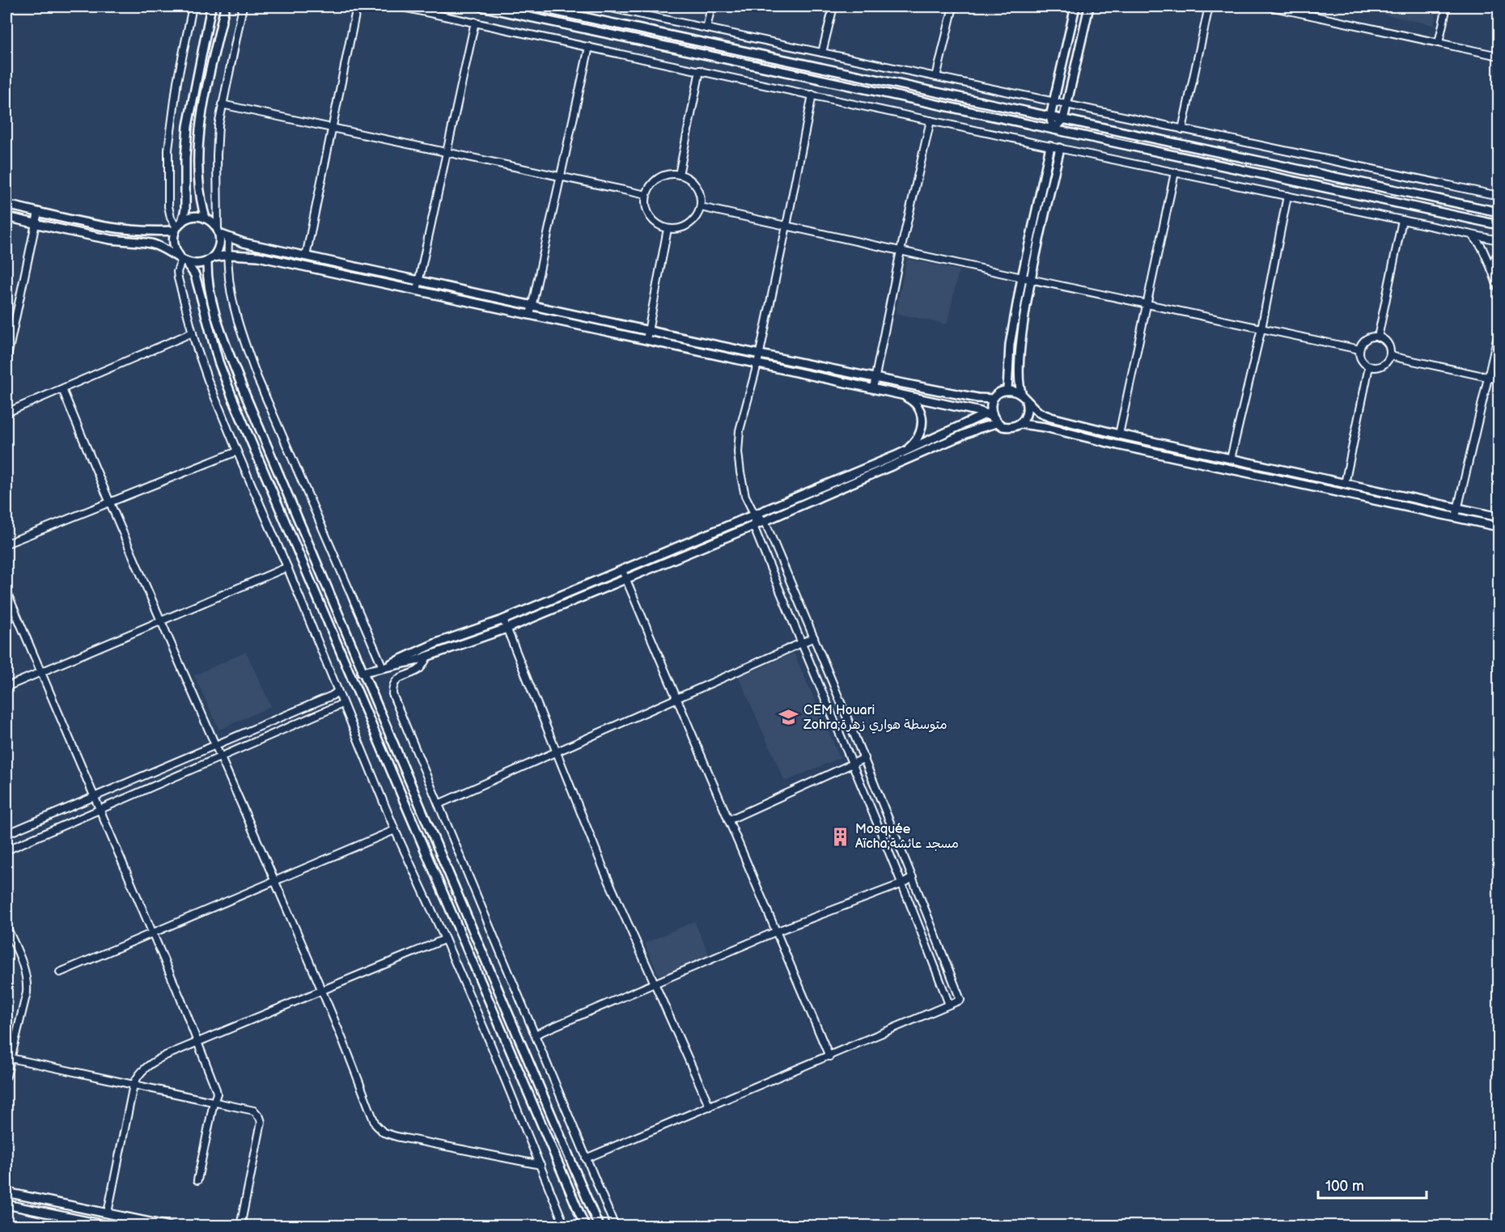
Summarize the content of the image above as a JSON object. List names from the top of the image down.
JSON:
{
  "places": {
    "school or university": ["CEM Houari Zohra;متوسطة هواري زهرة"],
    "building": ["Mosquée Aïcha;مسجد عائشة"]
  },
  "scale_bar": "100 m"
}
